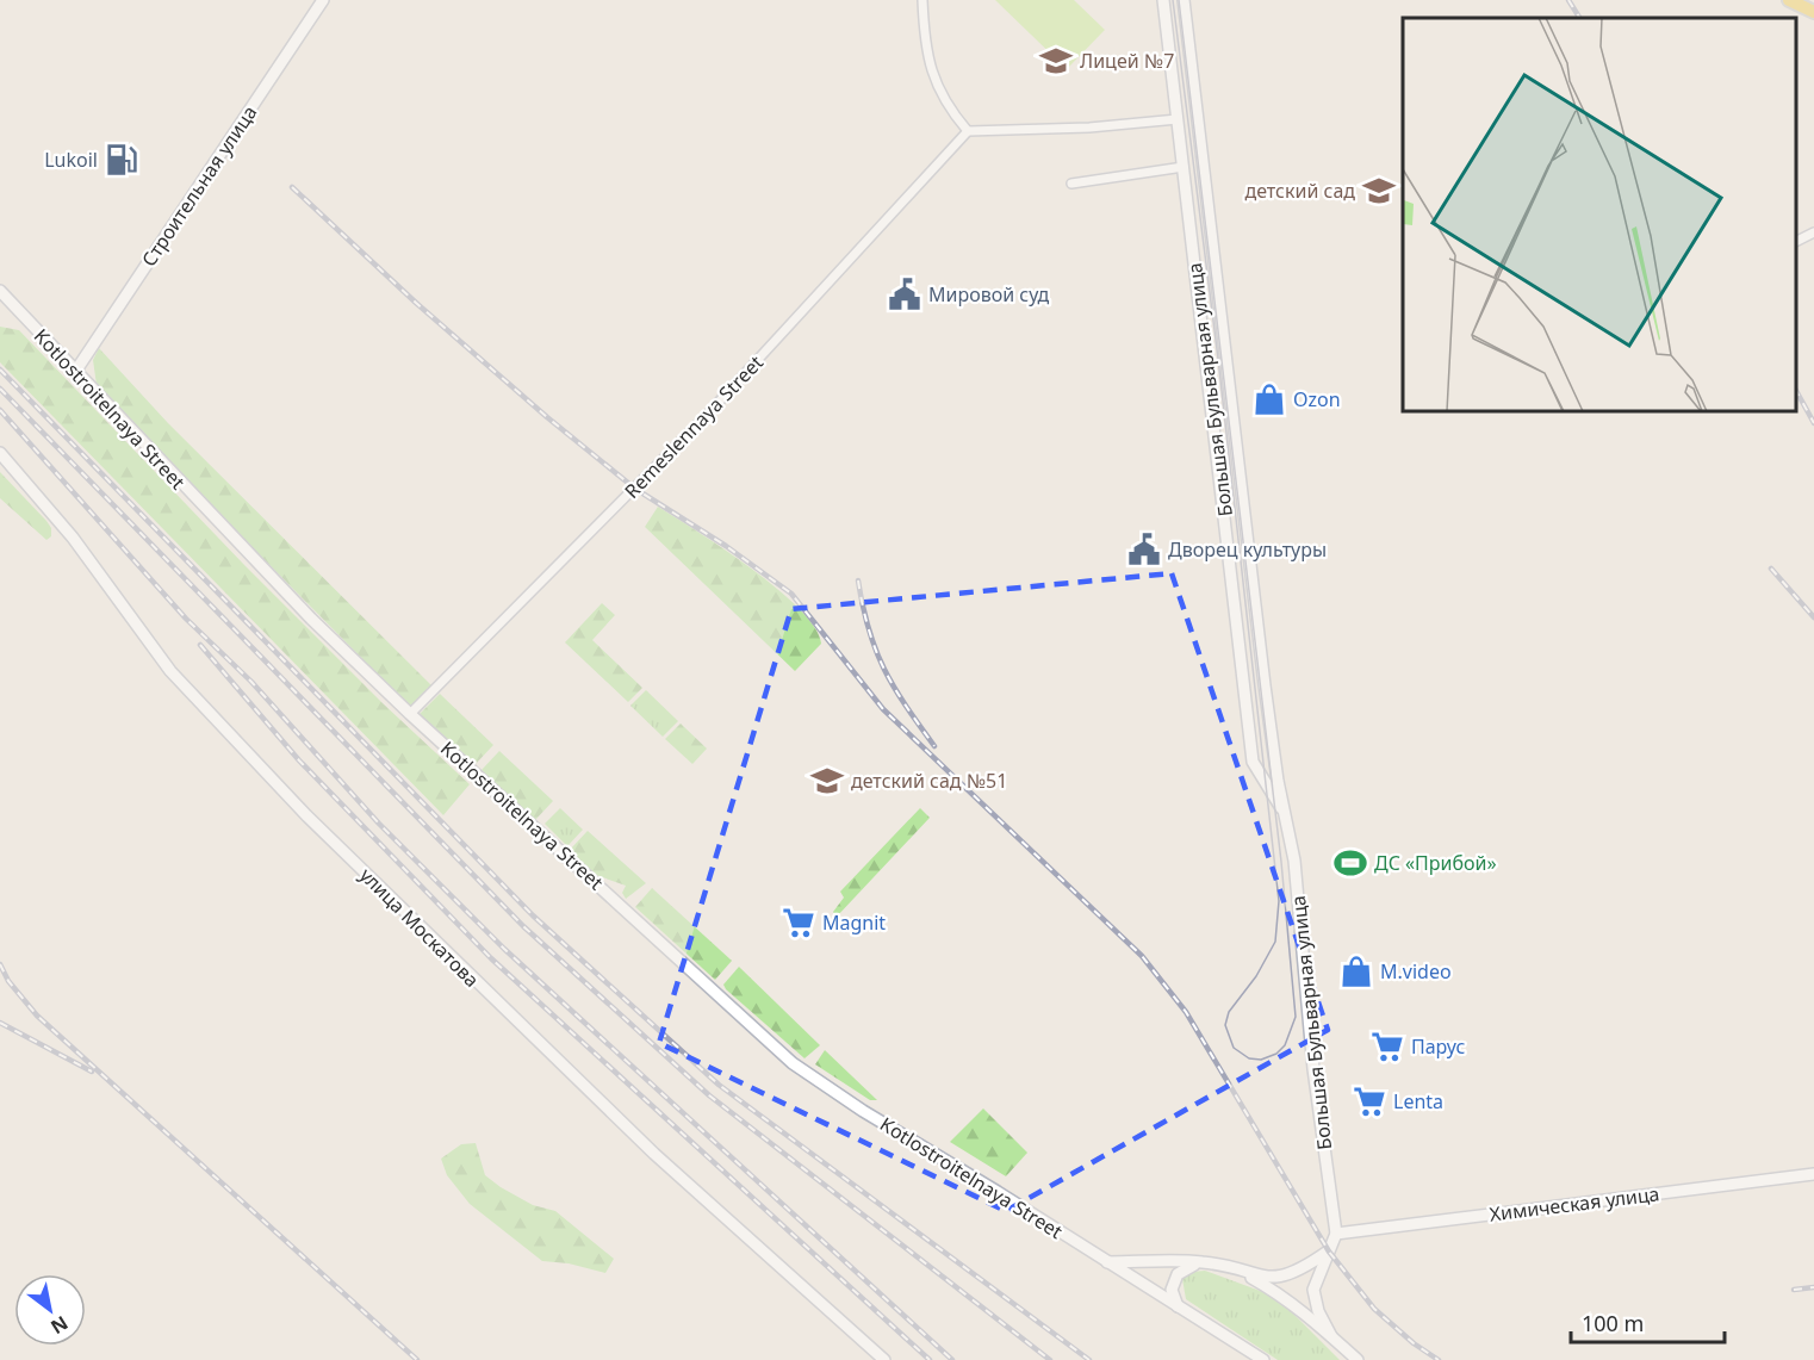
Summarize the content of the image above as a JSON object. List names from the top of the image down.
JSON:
{
  "streets": {
    "main road": [
      "Строительная улица",
      "Большая Бульварная улица",
      "Kotlostroitelnaya Street",
      "улица Москатова",
      "Химическая улица"
    ],
    "street": ["Remeslennaya Street"]
  },
  "crossings": [
    ["Строительная улица", "Kotlostroitelnaya Street"],
    ["Большая Бульварная улица", "Химическая улица"],
    ["Kotlostroitelnaya Street", "Remeslennaya Street"]
  ],
  "places": {
    "school or university": ["Лицей №7", "детский сад", "детский сад №51"],
    "fuel station": ["Lukoil"],
    "public building": ["Мировой суд", "Дворец культуры"],
    "shop": ["Ozon", "M.video"],
    "sports": ["ДC «Прибой»"],
    "supermarket": ["Magnit", "Парус", "Lenta"]
  },
  "scale_bar": "100 m",
  "north": "bottom right"
}
